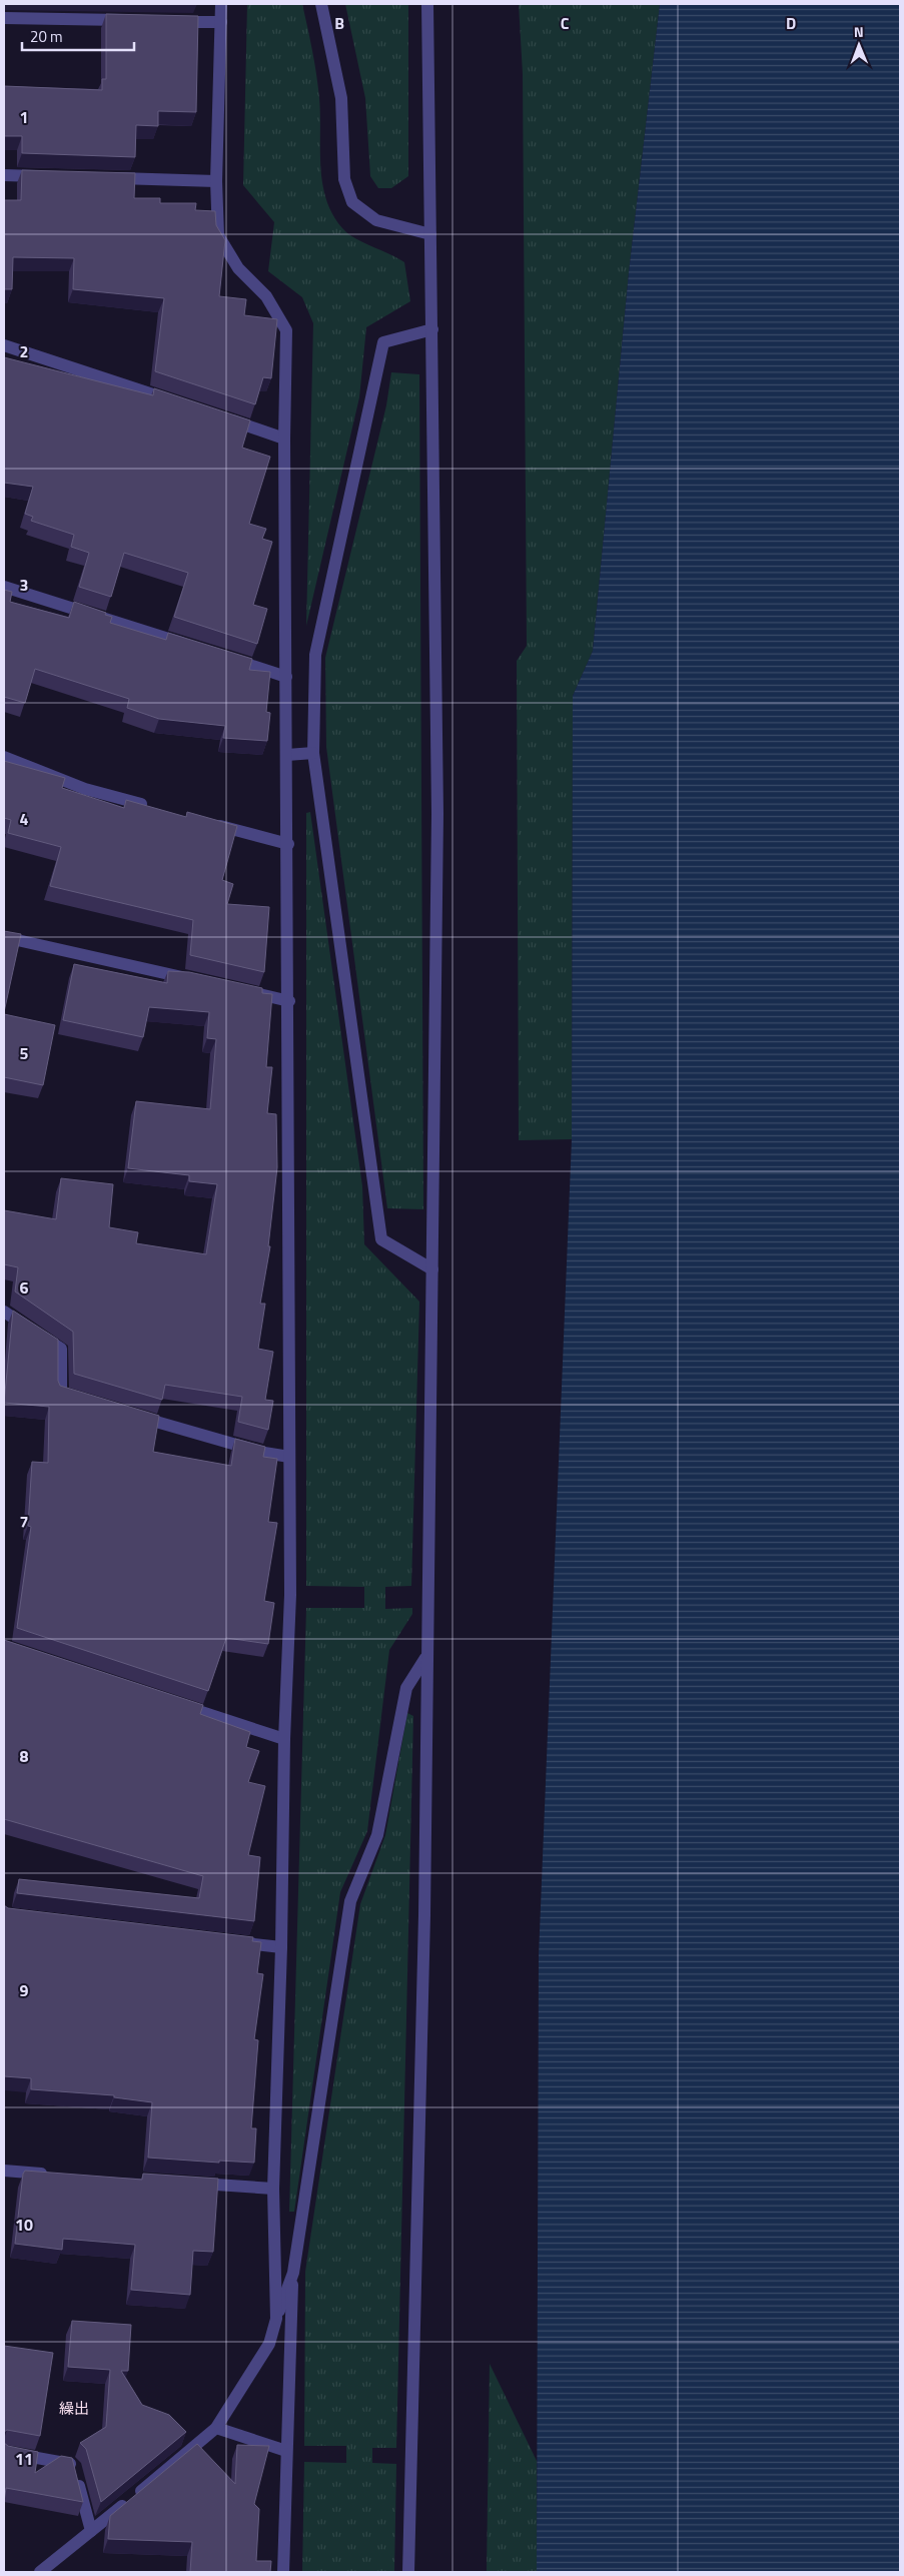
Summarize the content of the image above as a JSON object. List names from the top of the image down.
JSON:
{
  "districts": ["繰出"],
  "scale_bar": "20 m",
  "north": "top",
  "grid": {
    "columns": ["B", "C", "D"],
    "rows": [
      "1",
      "2",
      "3",
      "4",
      "5",
      "6",
      "7",
      "8",
      "9",
      "10",
      "11"
    ]
  }
}
